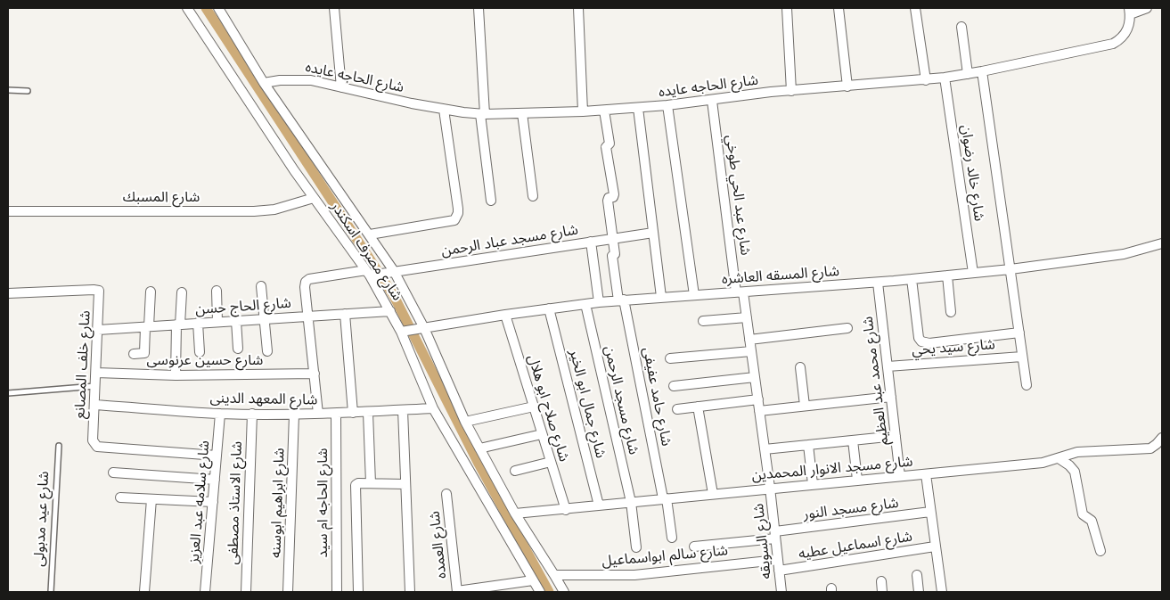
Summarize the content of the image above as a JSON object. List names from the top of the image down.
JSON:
{
  "streets": {
    "street": [
      "شارع الحاجه عايده",
      "شارع خالد رضوان",
      "شارع عبد الحي طوخي",
      "شارع المسبك",
      "شارع مسجد عباد الرحمن",
      "شارع مصرف اسكندر",
      "شارع المسقه العاشره",
      "شارع الحاج حسن",
      "شارع سيد يحي",
      "شارع حسين عرنوسى",
      "شارع خلف المصانع",
      "شارع محمد عبد العظيم",
      "شارع حامد عفيفى",
      "شارع المعهد الدينى",
      "شارع مسجد الرحمن",
      "شارع جمال ابو الخير",
      "شارع صلاح ابو هلال",
      "شارع مسجد الانوار المحمدين",
      "شارع سلامه عبد العزيز",
      "شارع الاستاذ مصطفى",
      "شارع ابراهيم ابوسنه",
      "شارع الحاجه ام سيد",
      "شارع مسجد النور",
      "شارع السويقه",
      "شارع العمده",
      "شارع اسماعيل عطيه",
      "شارع سالم ابواسماعيل"
    ],
    "lane": ["شارع عيد مدبولى"]
  },
  "crossings": [
    ["شارع الحاجه عايده", "شارع خالد رضوان"],
    ["شارع الحاجه عايده", "شارع عبد الحي طوخي"],
    ["شارع الحاجه عايده", "شارع مصرف اسكندر"],
    ["شارع الحاجه عايده", "شارع حامد عفيفى"],
    ["شارع خالد رضوان", "شارع المسقه العاشره"],
    ["شارع عبد الحي طوخي", "شارع المسقه العاشره"],
    ["شارع عبد الحي طوخي", "شارع السويقه"],
    ["شارع المسبك", "شارع مصرف اسكندر"],
    ["شارع مسجد عباد الرحمن", "شارع مصرف اسكندر"],
    ["شارع مسجد عباد الرحمن", "شارع الحاج حسن"],
    ["شارع مسجد عباد الرحمن", "شارع حامد عفيفى"],
    ["شارع مصرف اسكندر", "شارع المسقه العاشره"],
    ["شارع مصرف اسكندر", "شارع الحاج حسن"],
    ["شارع مصرف اسكندر", "شارع المعهد الدينى"],
    ["شارع مصرف اسكندر", "شارع مسجد الانوار المحمدين"],
    ["شارع مصرف اسكندر", "شارع سالم ابواسماعيل"],
    ["شارع المسقه العاشره", "شارع محمد عبد العظيم"],
    ["شارع المسقه العاشره", "شارع حامد عفيفى"],
    ["شارع المسقه العاشره", "شارع مسجد الرحمن"],
    ["شارع المسقه العاشره", "شارع جمال ابو الخير"],
    ["شارع المسقه العاشره", "شارع صلاح ابو هلال"],
    ["شارع الحاج حسن", "شارع خلف المصانع"],
    ["شارع سيد يحي", "شارع محمد عبد العظيم"],
    ["شارع حسين عرنوسى", "شارع خلف المصانع"],
    ["شارع خلف المصانع", "شارع المعهد الدينى"],
    ["شارع خلف المصانع", "شارع سلامه عبد العزيز"],
    ["شارع محمد عبد العظيم", "شارع مسجد الانوار المحمدين"],
    ["شارع حامد عفيفى", "شارع مسجد الانوار المحمدين"],
    ["شارع المعهد الدينى", "شارع سلامه عبد العزيز"],
    ["شارع المعهد الدينى", "شارع الاستاذ مصطفى"],
    ["شارع المعهد الدينى", "شارع ابراهيم ابوسنه"],
    ["شارع المعهد الدينى", "شارع الحاجه ام سيد"],
    ["شارع مسجد الرحمن", "شارع مسجد الانوار المحمدين"],
    ["شارع جمال ابو الخير", "شارع مسجد الانوار المحمدين"],
    ["شارع صلاح ابو هلال", "شارع مسجد الانوار المحمدين"],
    ["شارع مسجد الانوار المحمدين", "شارع السويقه"],
    ["شارع مسجد النور", "شارع السويقه"],
    ["شارع السويقه", "شارع اسماعيل عطيه"],
    ["شارع السويقه", "شارع سالم ابواسماعيل"]
  ]
}
